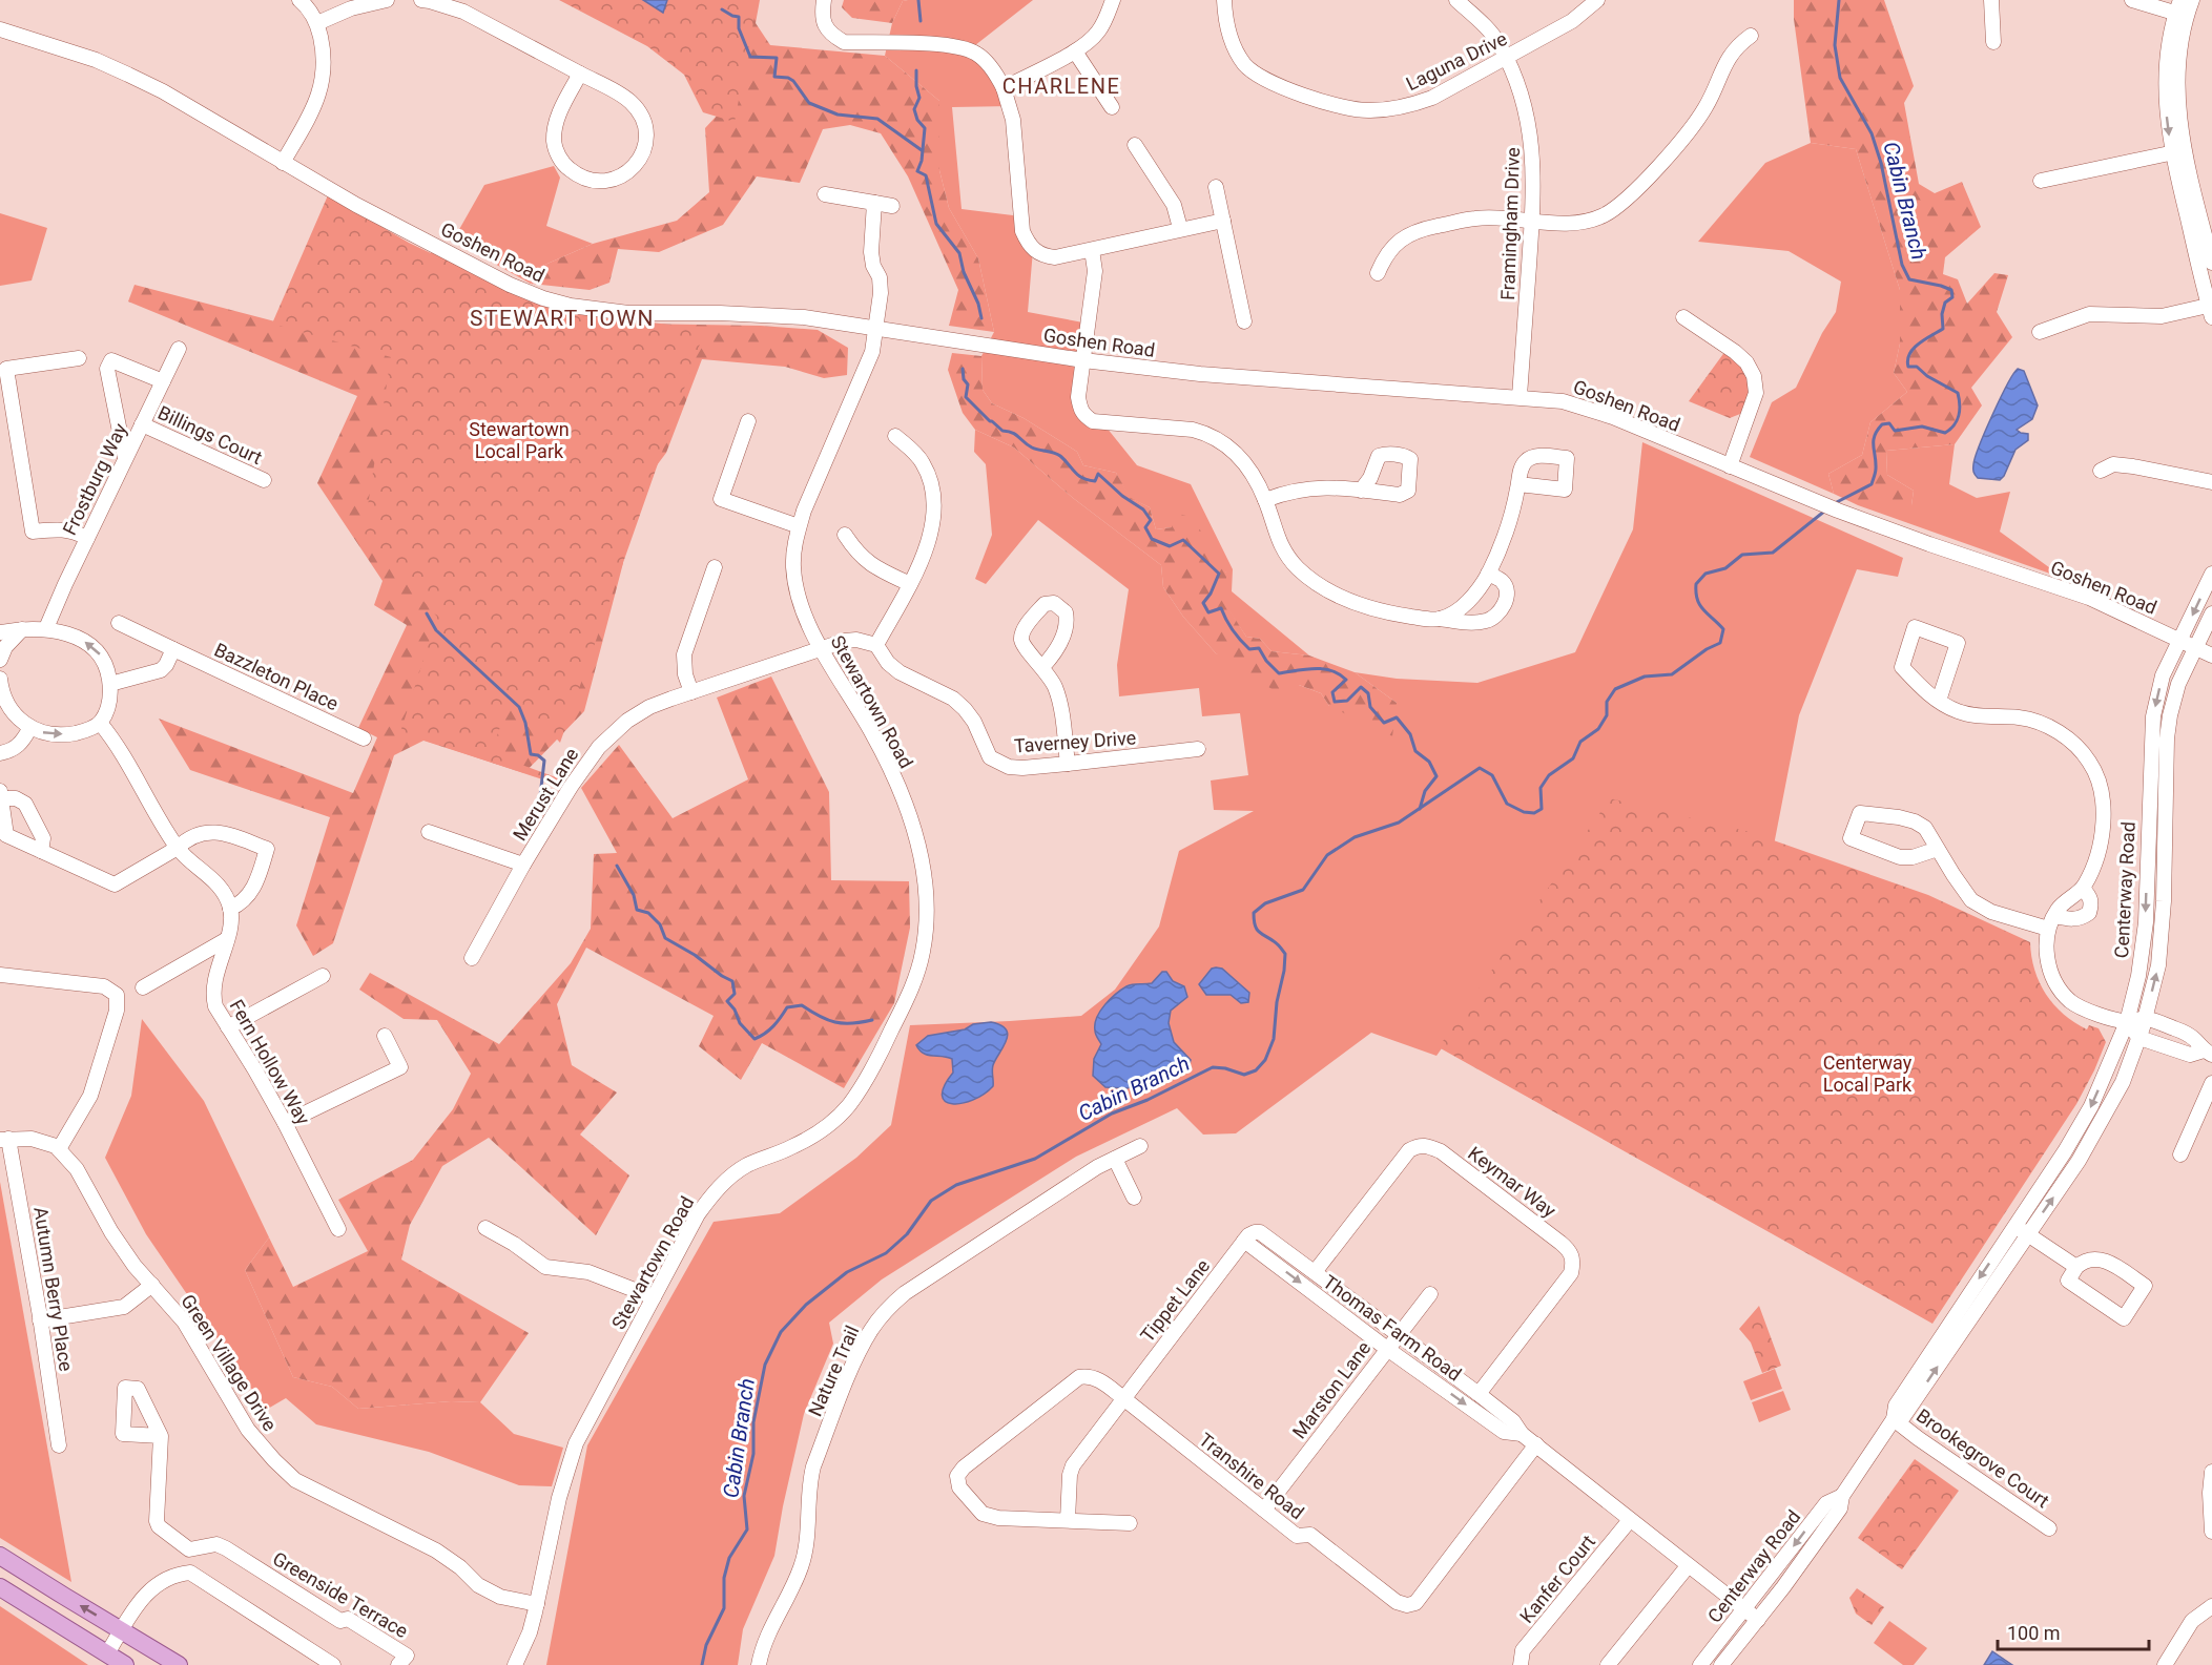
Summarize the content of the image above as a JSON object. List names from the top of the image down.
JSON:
{
  "streets": {
    "street": [
      "Laguna Drive",
      "Framingham Drive",
      "Goshen Road",
      "Billings Court",
      "Frostburg Way",
      "Bazzleton Place",
      "Stewartown Road",
      "Taverney Drive",
      "Merust Lane",
      "Centerway Road",
      "Fern Hollow Way",
      "Keymar Way",
      "Autumn Berry Place",
      "Tippet Lane",
      "Thomas Farm Road",
      "Green Village Drive",
      "Nature Trail",
      "Marston Lane",
      "Brookegrove Court",
      "Transhire Road",
      "Kanfer Court",
      "Greenside Terrace"
    ]
  },
  "crossings": [
    ["Laguna Drive", "Framingham Drive"],
    ["Framingham Drive", "Goshen Road"],
    ["Goshen Road", "Stewartown Road"],
    ["Goshen Road", "Centerway Road"],
    ["Billings Court", "Frostburg Way"],
    ["Stewartown Road", "Merust Lane"],
    ["Stewartown Road", "Green Village Drive"],
    ["Centerway Road", "Thomas Farm Road"],
    ["Centerway Road", "Brookegrove Court"],
    ["Keymar Way", "Thomas Farm Road"],
    ["Tippet Lane", "Thomas Farm Road"],
    ["Tippet Lane", "Transhire Road"],
    ["Thomas Farm Road", "Marston Lane"],
    ["Thomas Farm Road", "Transhire Road"],
    ["Thomas Farm Road", "Kanfer Court"],
    ["Marston Lane", "Transhire Road"]
  ],
  "districts": ["CHARLENE", "STEWART TOWN"],
  "water": ["Cabin Branch"],
  "parks": ["Stewartown Local Park", "Centerway Local Park"],
  "scale_bar": "100 m"
}
